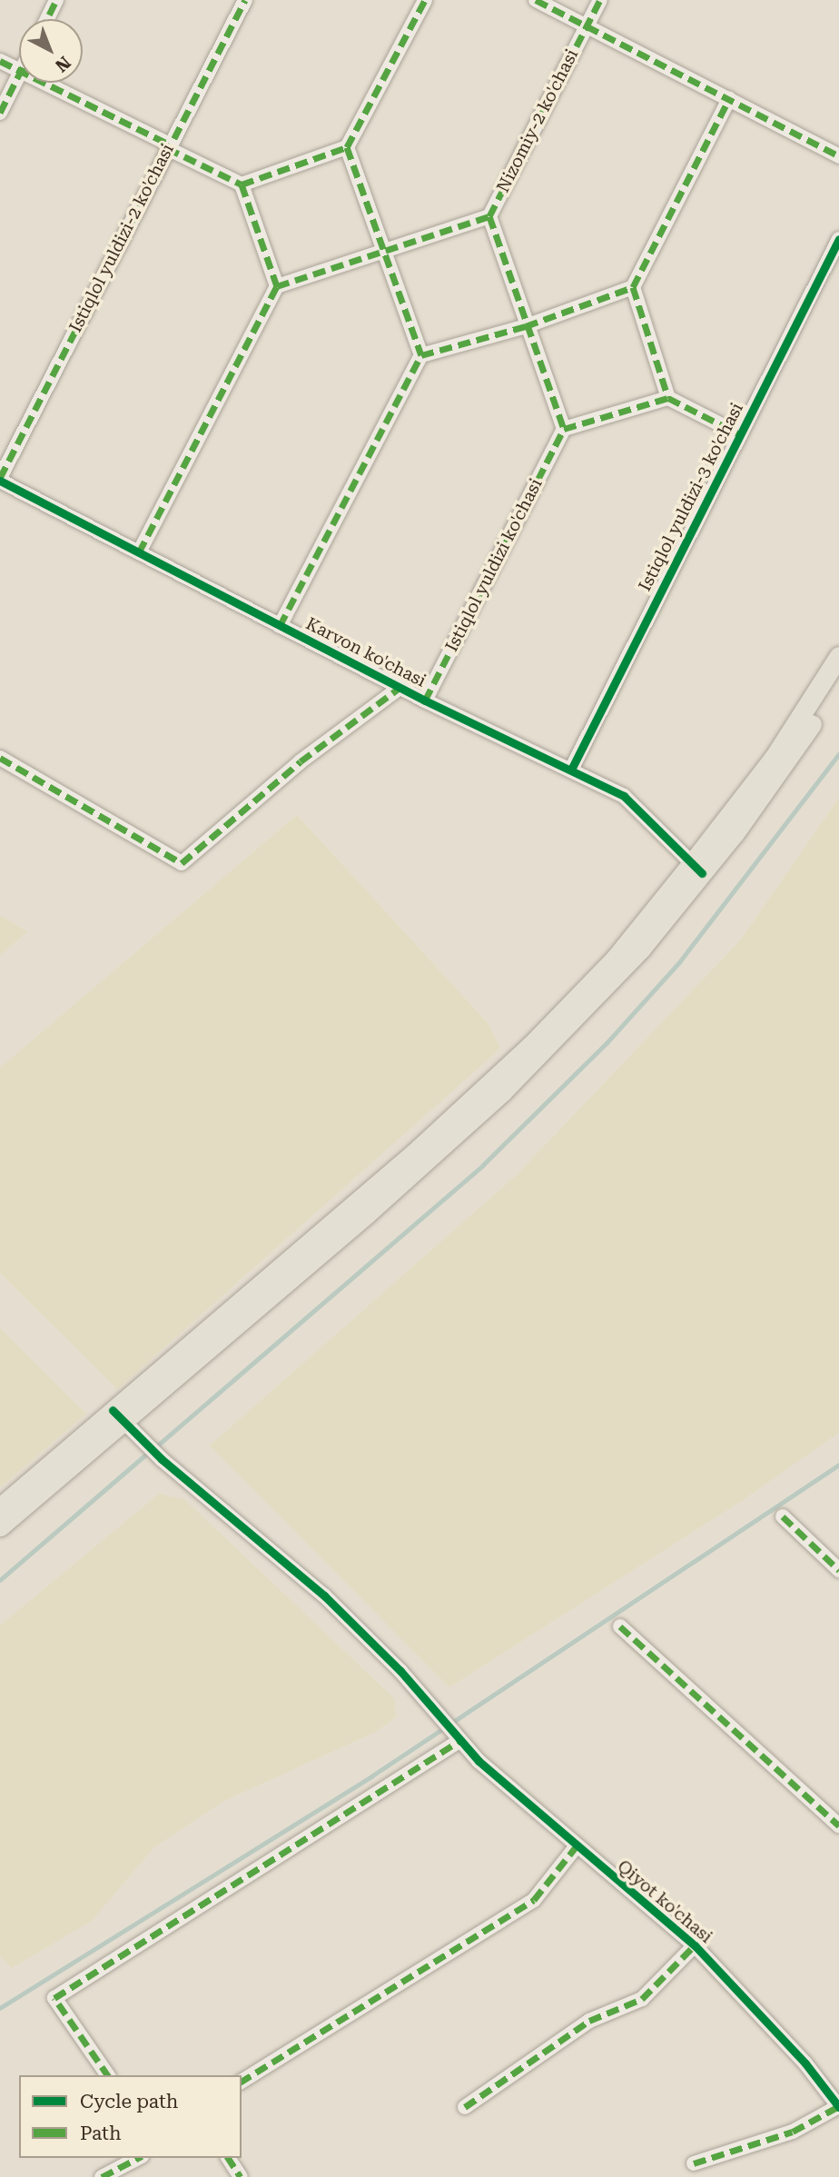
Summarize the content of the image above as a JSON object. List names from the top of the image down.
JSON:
{
  "streets": {
    "street": [
      "Nizomiy-2 ko'chasi",
      "Istiqlol yuldizi-2 ko'chasi",
      "Istiqlol yuldizi-3 ko'chasi",
      "Istiqlol yuldizi ko'chasi",
      "Karvon ko'chasi",
      "Qiyot ko'chasi"
    ]
  },
  "crossings": [
    ["Istiqlol yuldizi-2 ko'chasi", "Karvon ko'chasi"],
    ["Istiqlol yuldizi-3 ko'chasi", "Karvon ko'chasi"],
    ["Istiqlol yuldizi ko'chasi", "Karvon ko'chasi"]
  ],
  "legend": ["Cycle path", "Path"],
  "north": "bottom right"
}
